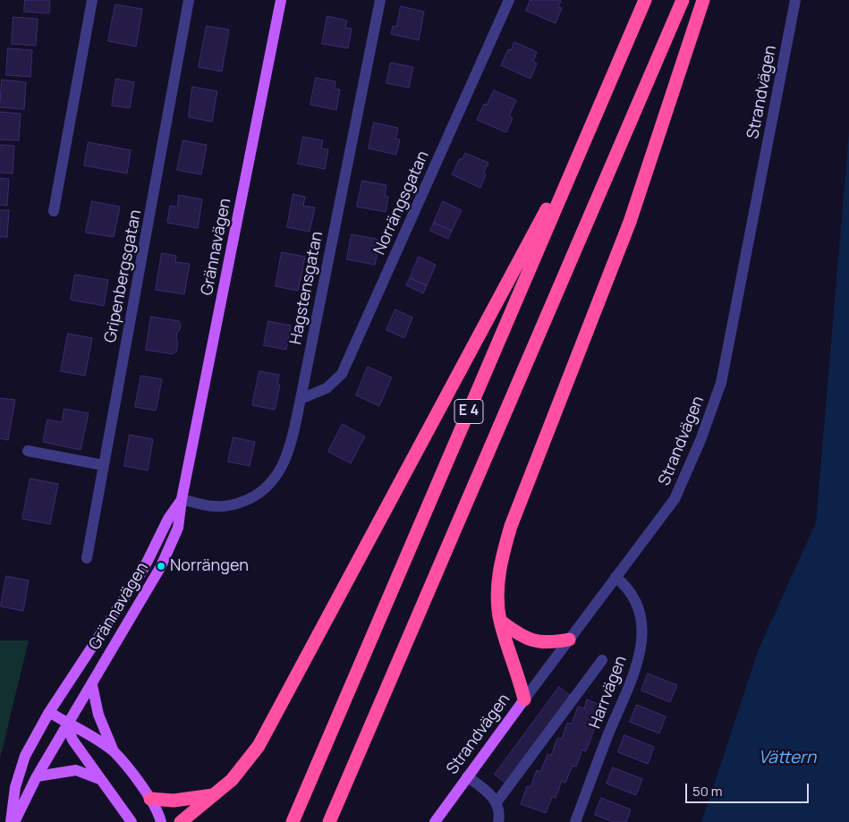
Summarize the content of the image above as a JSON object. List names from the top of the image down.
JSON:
{
  "streets": {
    "highway": ["E 4"],
    "main road": ["Strandvägen", "Grännavägen"],
    "street": [
      "Norrängsgatan",
      "Gripenbergsgatan",
      "Hagstensgatan",
      "Harrvägen"
    ]
  },
  "crossings": [
    ["Strandvägen", "Harrvägen"],
    ["Norrängsgatan", "Hagstensgatan"],
    ["Grännavägen", "Hagstensgatan"]
  ],
  "water": ["Vättern"],
  "places": ["Norrängen"],
  "scale_bar": "50 m"
}
